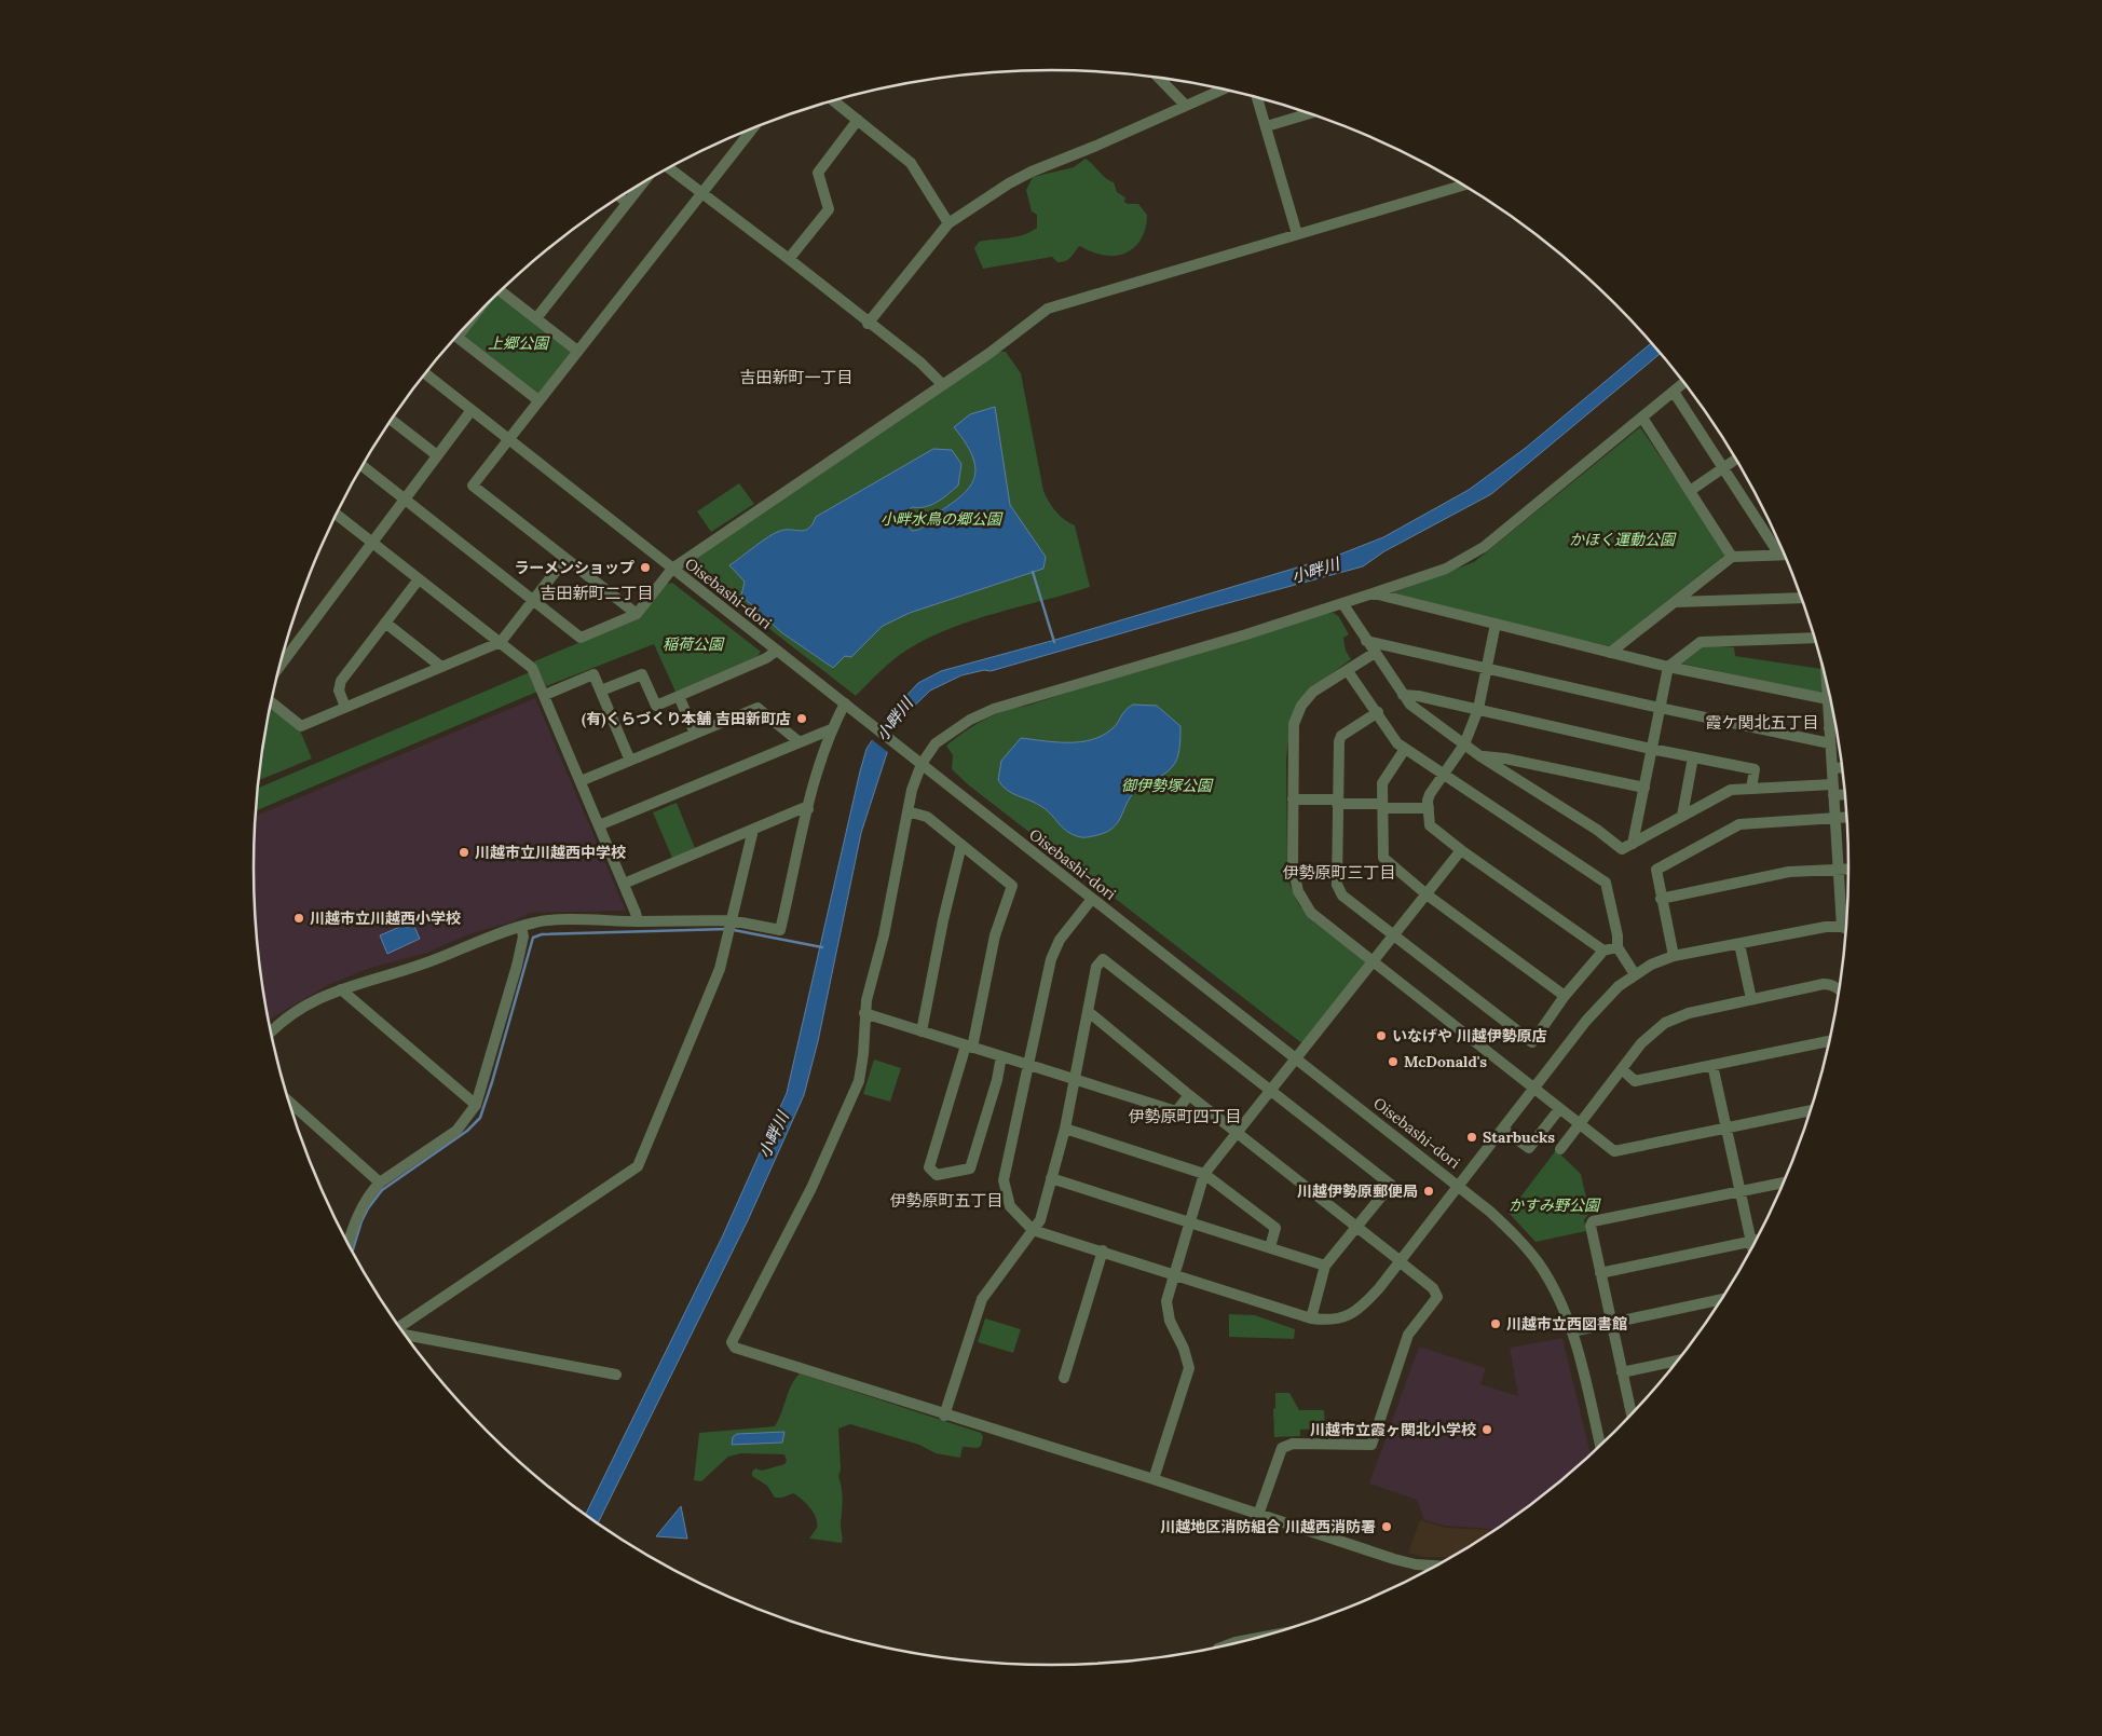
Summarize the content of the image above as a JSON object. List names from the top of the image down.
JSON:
{
  "streets": {
    "street": ["Oisebashi-dori"]
  },
  "districts": [
    "吉田新町一丁目",
    "吉田新町二丁目",
    "霞ケ関北五丁目",
    "伊勢原町三丁目",
    "伊勢原町四丁目",
    "伊勢原町五丁目"
  ],
  "water": ["小畔川"],
  "parks": [
    "上郷公園",
    "小畔水鳥の郷公園",
    "かほく運動公園",
    "稲荷公園",
    "御伊勢塚公園",
    "かすみ野公園"
  ],
  "places": [
    "ラーメンショップ",
    "(有)くらづくり本舗 吉田新町店",
    "川越市立川越西中学校",
    "川越市立川越西小学校",
    "いなげや 川越伊勢原店",
    "McDonald's",
    "Starbucks",
    "川越伊勢原郵便局",
    "川越市立西図書館",
    "川越市立霞ヶ関北小学校",
    "川越地区消防組合 川越西消防署"
  ]
}
